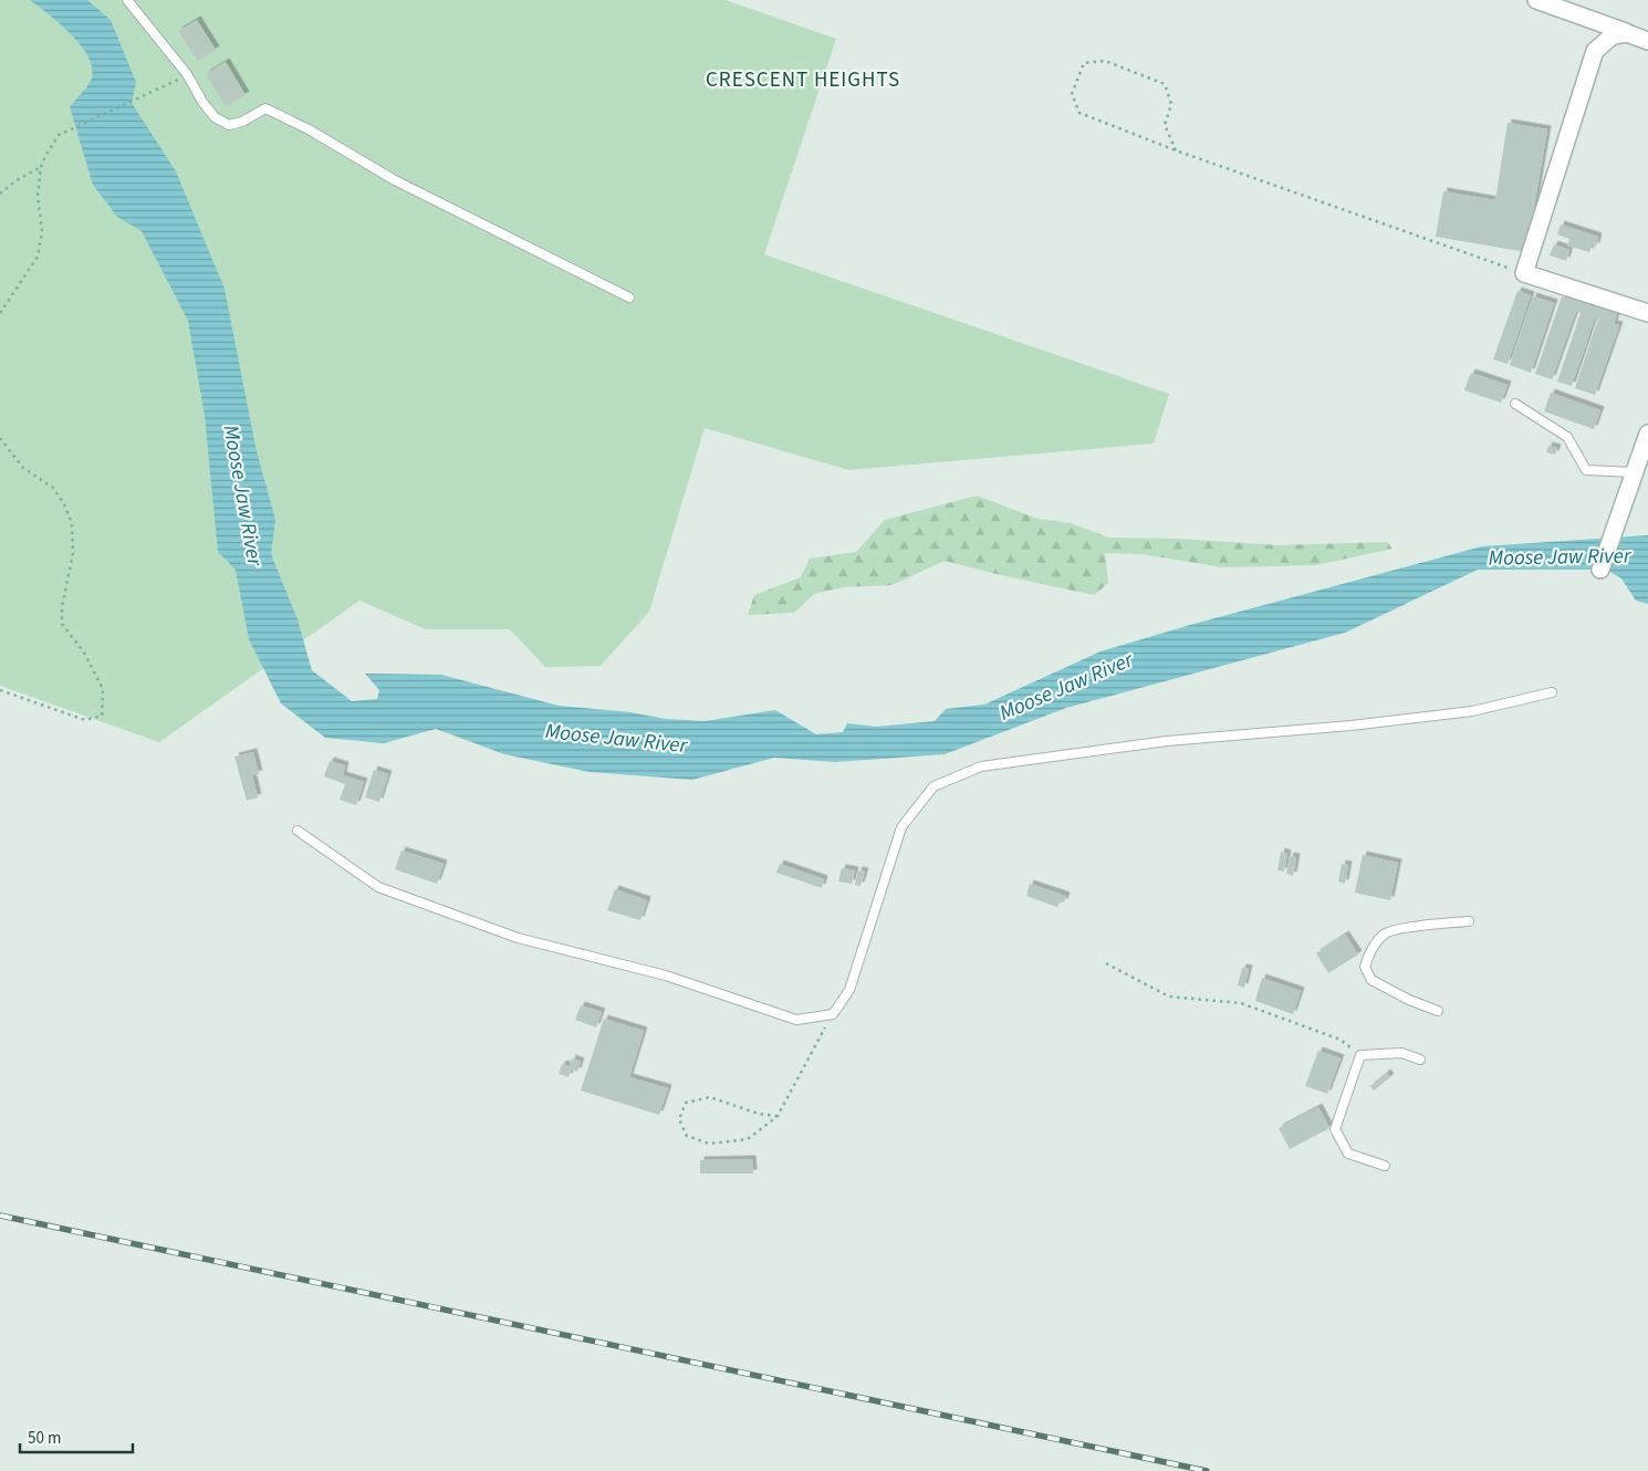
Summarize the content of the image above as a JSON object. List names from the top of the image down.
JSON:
{
  "districts": ["CRESCENT HEIGHTS"],
  "water": ["Moose Jaw River"],
  "scale_bar": "50 m"
}
